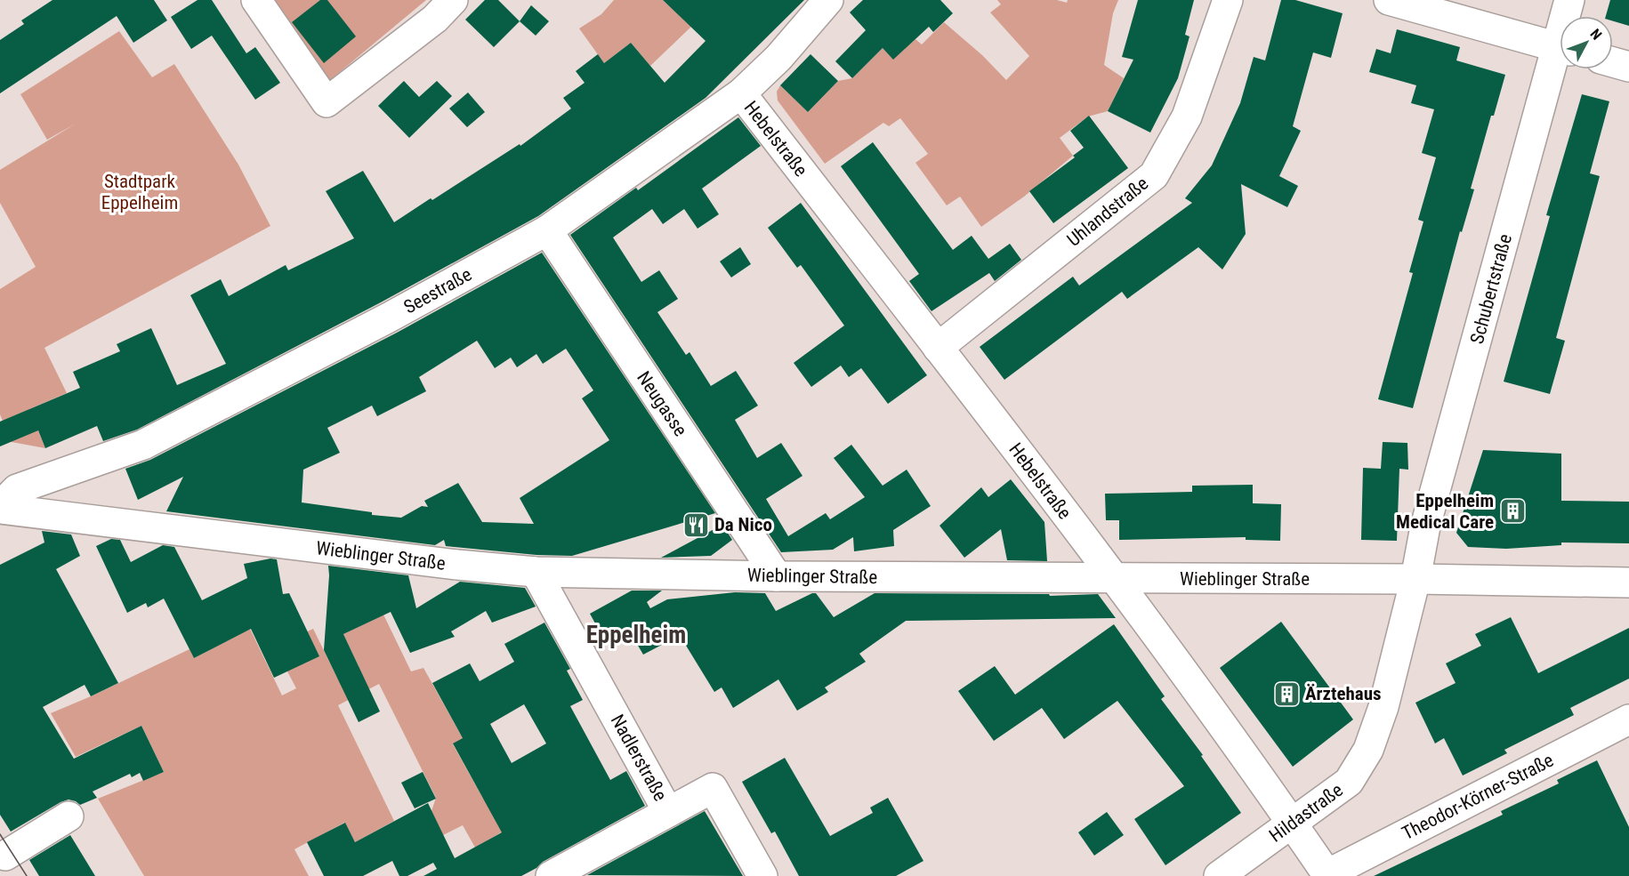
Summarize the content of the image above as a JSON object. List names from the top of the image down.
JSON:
{
  "streets": {
    "street": [
      "Hebelstraße",
      "Uhlandstraße",
      "Schubertstraße",
      "Seestraße",
      "Neugasse",
      "Wieblinger Straße",
      "Nadlerstraße",
      "Theodor-Körner-Straße",
      "Hildastraße"
    ]
  },
  "crossings": [
    ["Hebelstraße", "Uhlandstraße"],
    ["Hebelstraße", "Seestraße"],
    ["Hebelstraße", "Wieblinger Straße"],
    ["Hebelstraße", "Theodor-Körner-Straße"],
    ["Hebelstraße", "Hildastraße"],
    ["Schubertstraße", "Wieblinger Straße"],
    ["Schubertstraße", "Hildastraße"],
    ["Seestraße", "Neugasse"],
    ["Seestraße", "Wieblinger Straße"],
    ["Neugasse", "Wieblinger Straße"],
    ["Wieblinger Straße", "Nadlerstraße"],
    ["Wieblinger Straße", "Hildastraße"]
  ],
  "districts": ["Eppelheim"],
  "parks": ["Stadtpark Eppelheim"],
  "places": {
    "building": ["Eppelheim Medical Care", "Ärztehaus"],
    "restaurant": ["Da Nico"]
  },
  "north": "top right"
}
